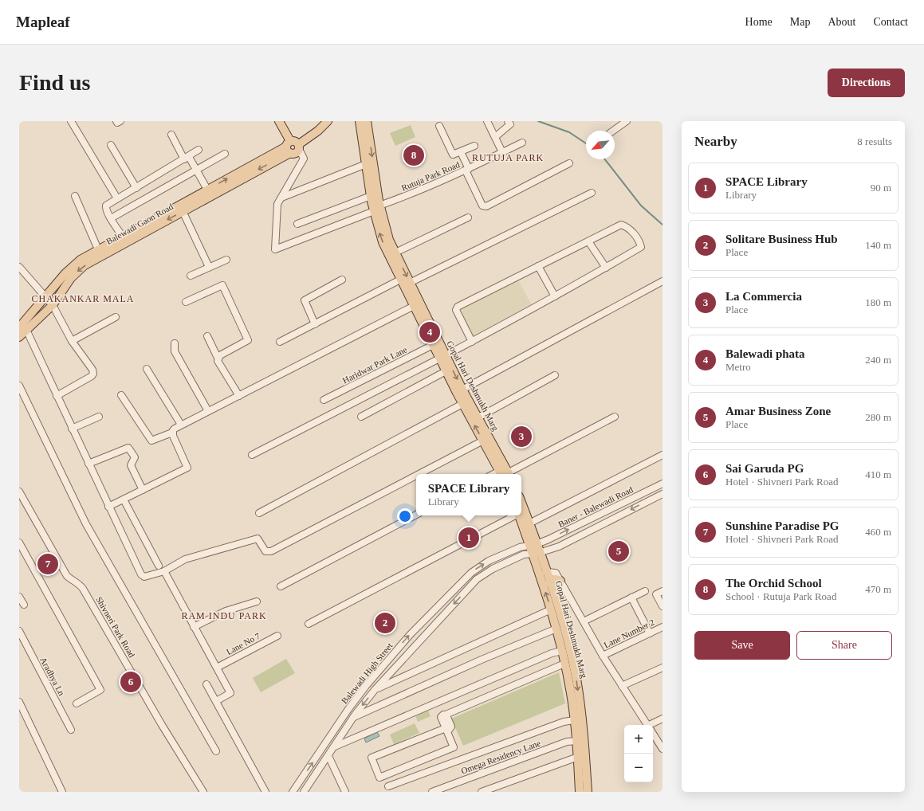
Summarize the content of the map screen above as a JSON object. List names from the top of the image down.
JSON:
{
  "streets": {
    "main road": ["Balewadi Gaon Road", "Gopal Hari Deshmukh Marg"],
    "street": [
      "Rutuja Park Road",
      "Haridwar Park Lane",
      "Baner - Balewadi Road",
      "Shivneri Park Road",
      "Lane Number 2",
      "Lane No 7",
      "Balewadi High Street",
      "Aradhya Ln",
      "Omega Residency Lane"
    ]
  },
  "crossings": [
    ["Rutuja Park Road", "Gopal Hari Deshmukh Marg"],
    ["Haridwar Park Lane", "Gopal Hari Deshmukh Marg"],
    ["Gopal Hari Deshmukh Marg", "Baner - Balewadi Road"],
    ["Gopal Hari Deshmukh Marg", "Balewadi High Street"],
    ["Gopal Hari Deshmukh Marg", "Omega Residency Lane"],
    ["Baner - Balewadi Road", "Balewadi High Street"]
  ],
  "districts": ["RUTUJA PARK", "CHAKANKAR MALA", "RAM INDU PARK"],
  "north": "bottom left",
  "page": {
    "header": "Mapleaf",
    "nav": [
      "Home",
      "Map",
      "About",
      "Contact"
    ],
    "buttons": [
      "Directions",
      ["Save", "Share"]
    ],
    "title": "Find us",
    "heading": ["Nearby", "8 results"],
    "pins": [
      "8",
      "4",
      "3",
      "1",
      "5",
      "7",
      "2",
      "6"
    ],
    "list": [
      {
        "mark": "1",
        "name": "SPACE Library",
        "note": "Library",
        "value": "90 m"
      },
      {
        "mark": "2",
        "name": "Solitare Business Hub",
        "note": "Place",
        "value": "140 m"
      },
      {
        "mark": "3",
        "name": "La Commercia",
        "note": "Place",
        "value": "180 m"
      },
      {
        "mark": "4",
        "name": "Balewadi phata",
        "note": "Metro",
        "value": "240 m"
      },
      {
        "mark": "5",
        "name": "Amar Business Zone",
        "note": "Place",
        "value": "280 m"
      },
      {
        "mark": "6",
        "name": "Sai Garuda PG",
        "note": "Hotel · Shivneri Park Road",
        "value": "410 m"
      },
      {
        "mark": "7",
        "name": "Sunshine Paradise PG",
        "note": "Hotel · Shivneri Park Road",
        "value": "460 m"
      },
      {
        "mark": "8",
        "name": "The Orchid School",
        "note": "School · Rutuja Park Road",
        "value": "470 m"
      }
    ],
    "popup": ["SPACE Library", "Library"],
    "map_buttons": ["+", "−"]
  }
}
